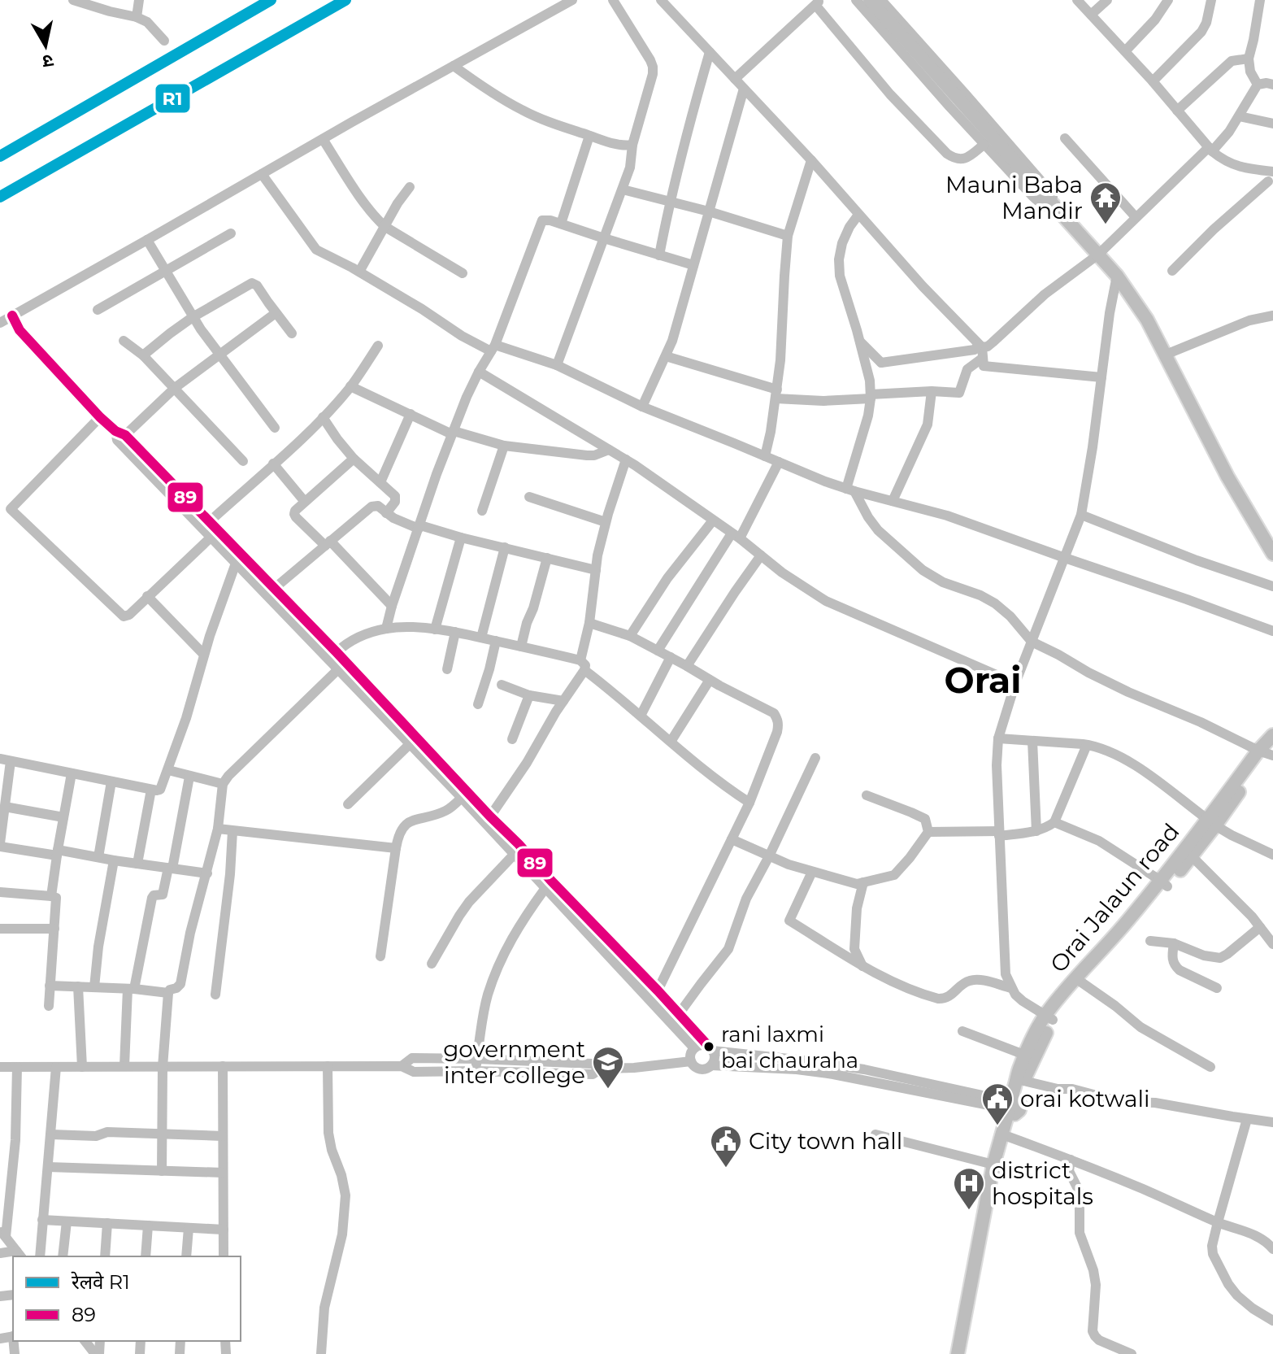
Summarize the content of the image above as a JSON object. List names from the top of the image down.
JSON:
{
  "streets": {
    "main road": ["Orai Jalaun road"]
  },
  "districts": ["Orai"],
  "places": {
    "temple": ["Mauni Baba Mandir"],
    "other": ["rani laxmi bai chauraha"],
    "school or university": ["government inter college"],
    "public building": ["orai kotwali", "City town hall"],
    "hospital": ["district hospitals"]
  },
  "lines": ["rail line R1", "transit line 89"],
  "legend": ["रेलवे R1", "89"],
  "north": "bottom"
}
